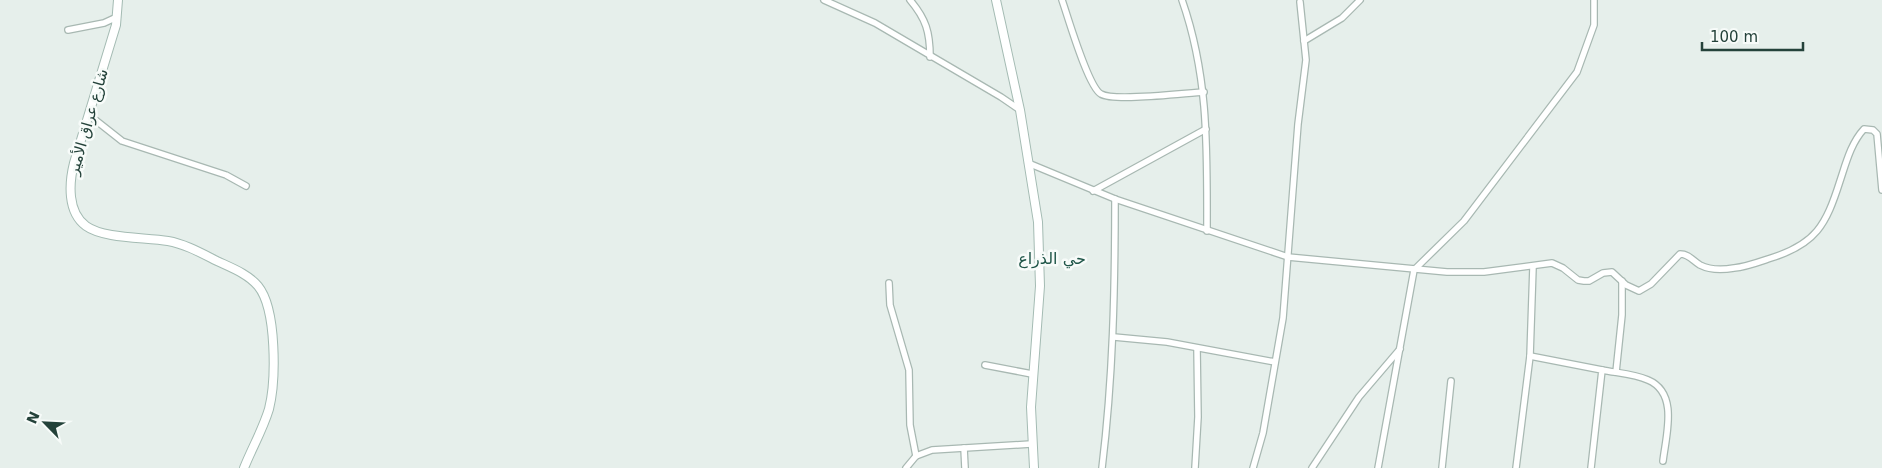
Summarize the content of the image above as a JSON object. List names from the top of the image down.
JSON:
{
  "streets": {
    "main road": ["شارع عراق الأمير"]
  },
  "districts": ["حي الذراع"],
  "scale_bar": "100 m",
  "north": "top left"
}
